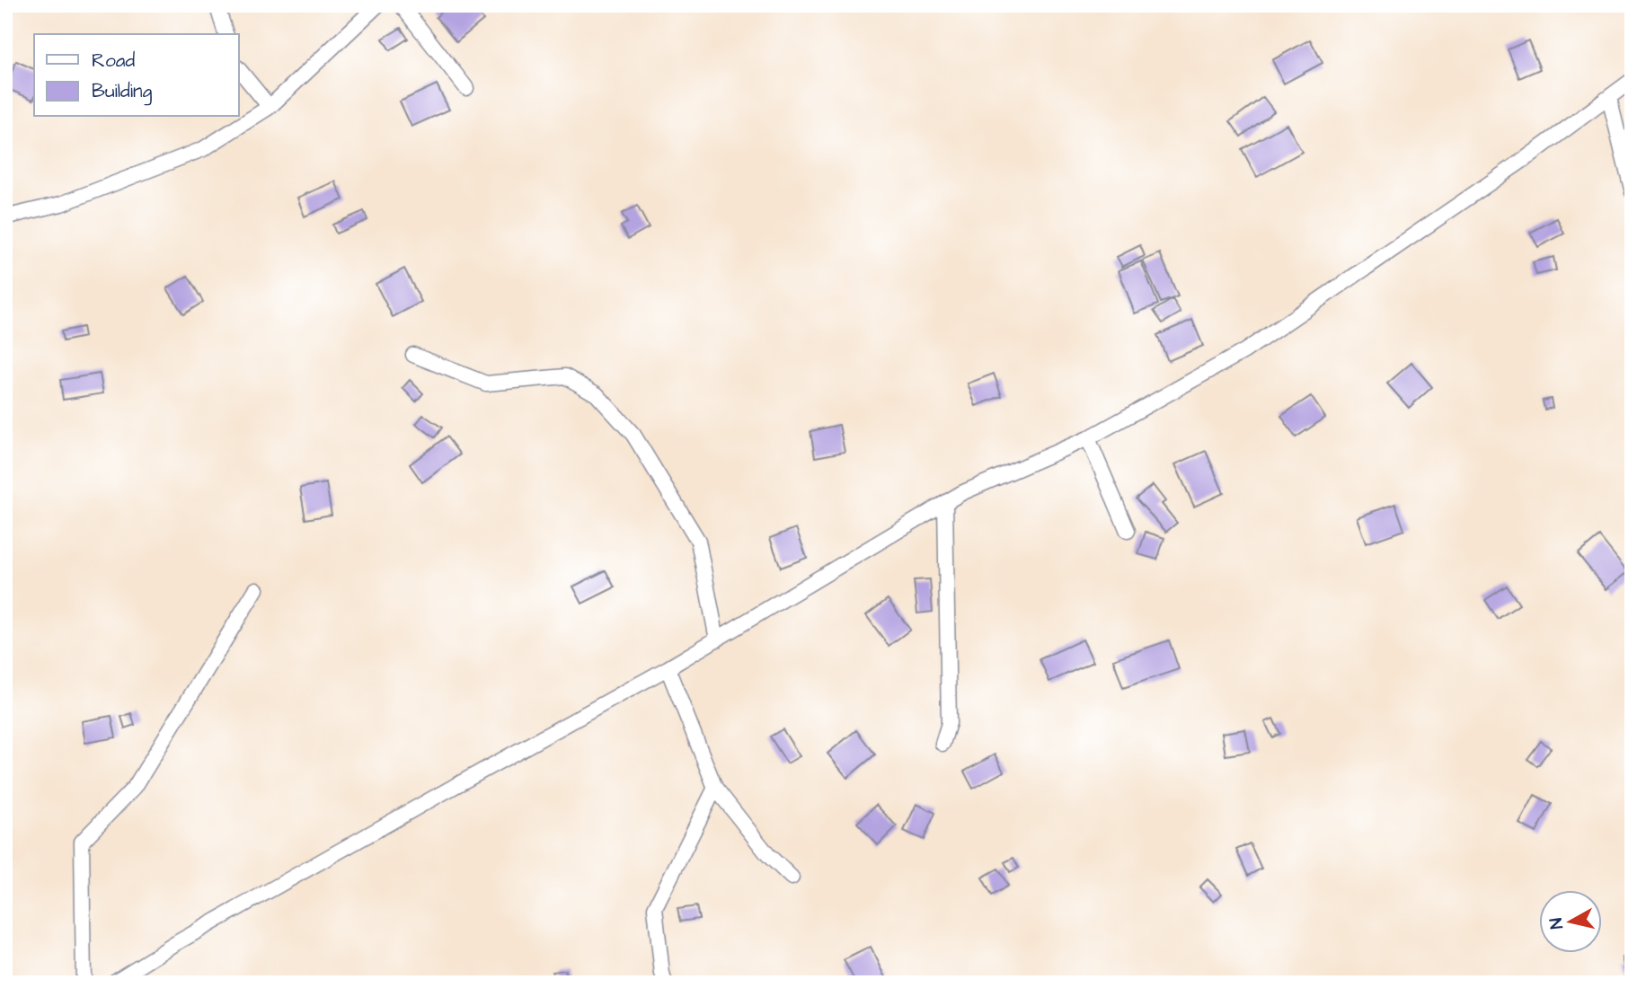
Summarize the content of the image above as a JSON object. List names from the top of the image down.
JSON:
{
  "legend": ["Road", "Building"],
  "north": "left"
}
